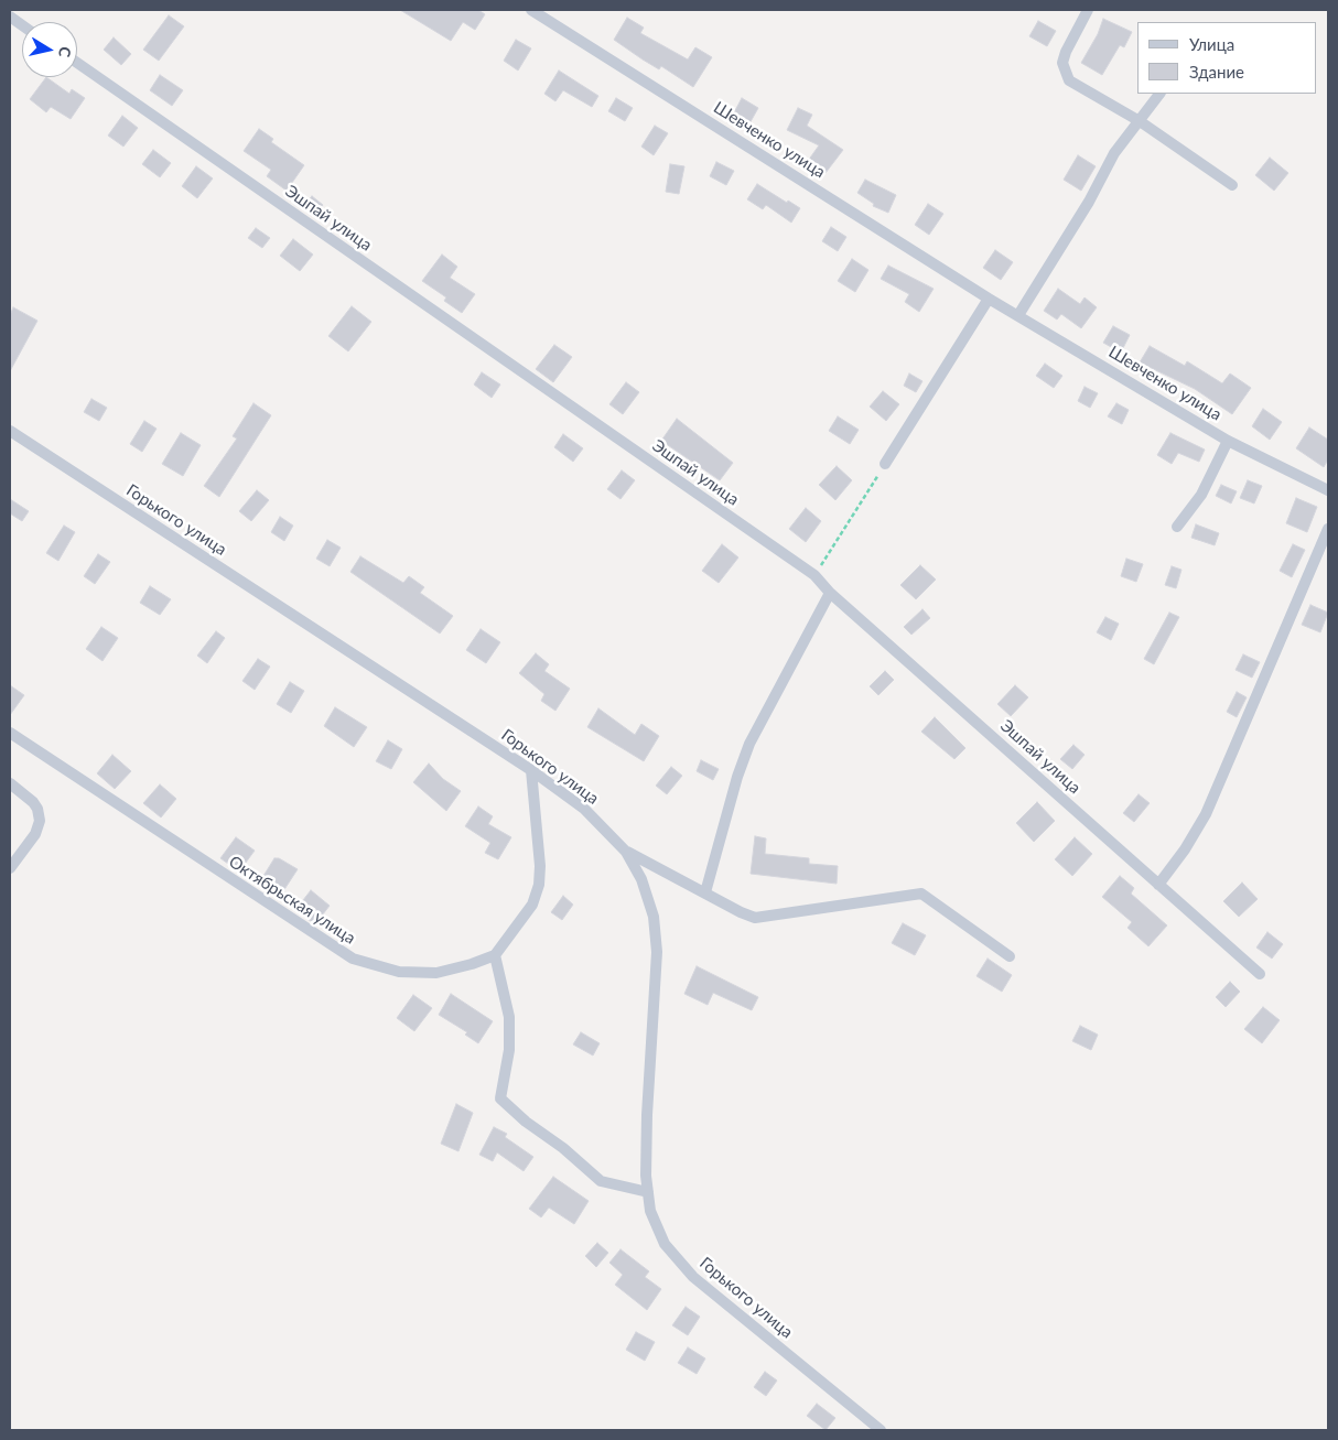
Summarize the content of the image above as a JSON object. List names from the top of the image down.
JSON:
{
  "streets": {
    "street": [
      "Шевченко улица",
      "Эшпай улица",
      "Горького улица",
      "Октябрьская улица"
    ]
  },
  "legend": ["Улица", "Здание"],
  "north": "right"
}
